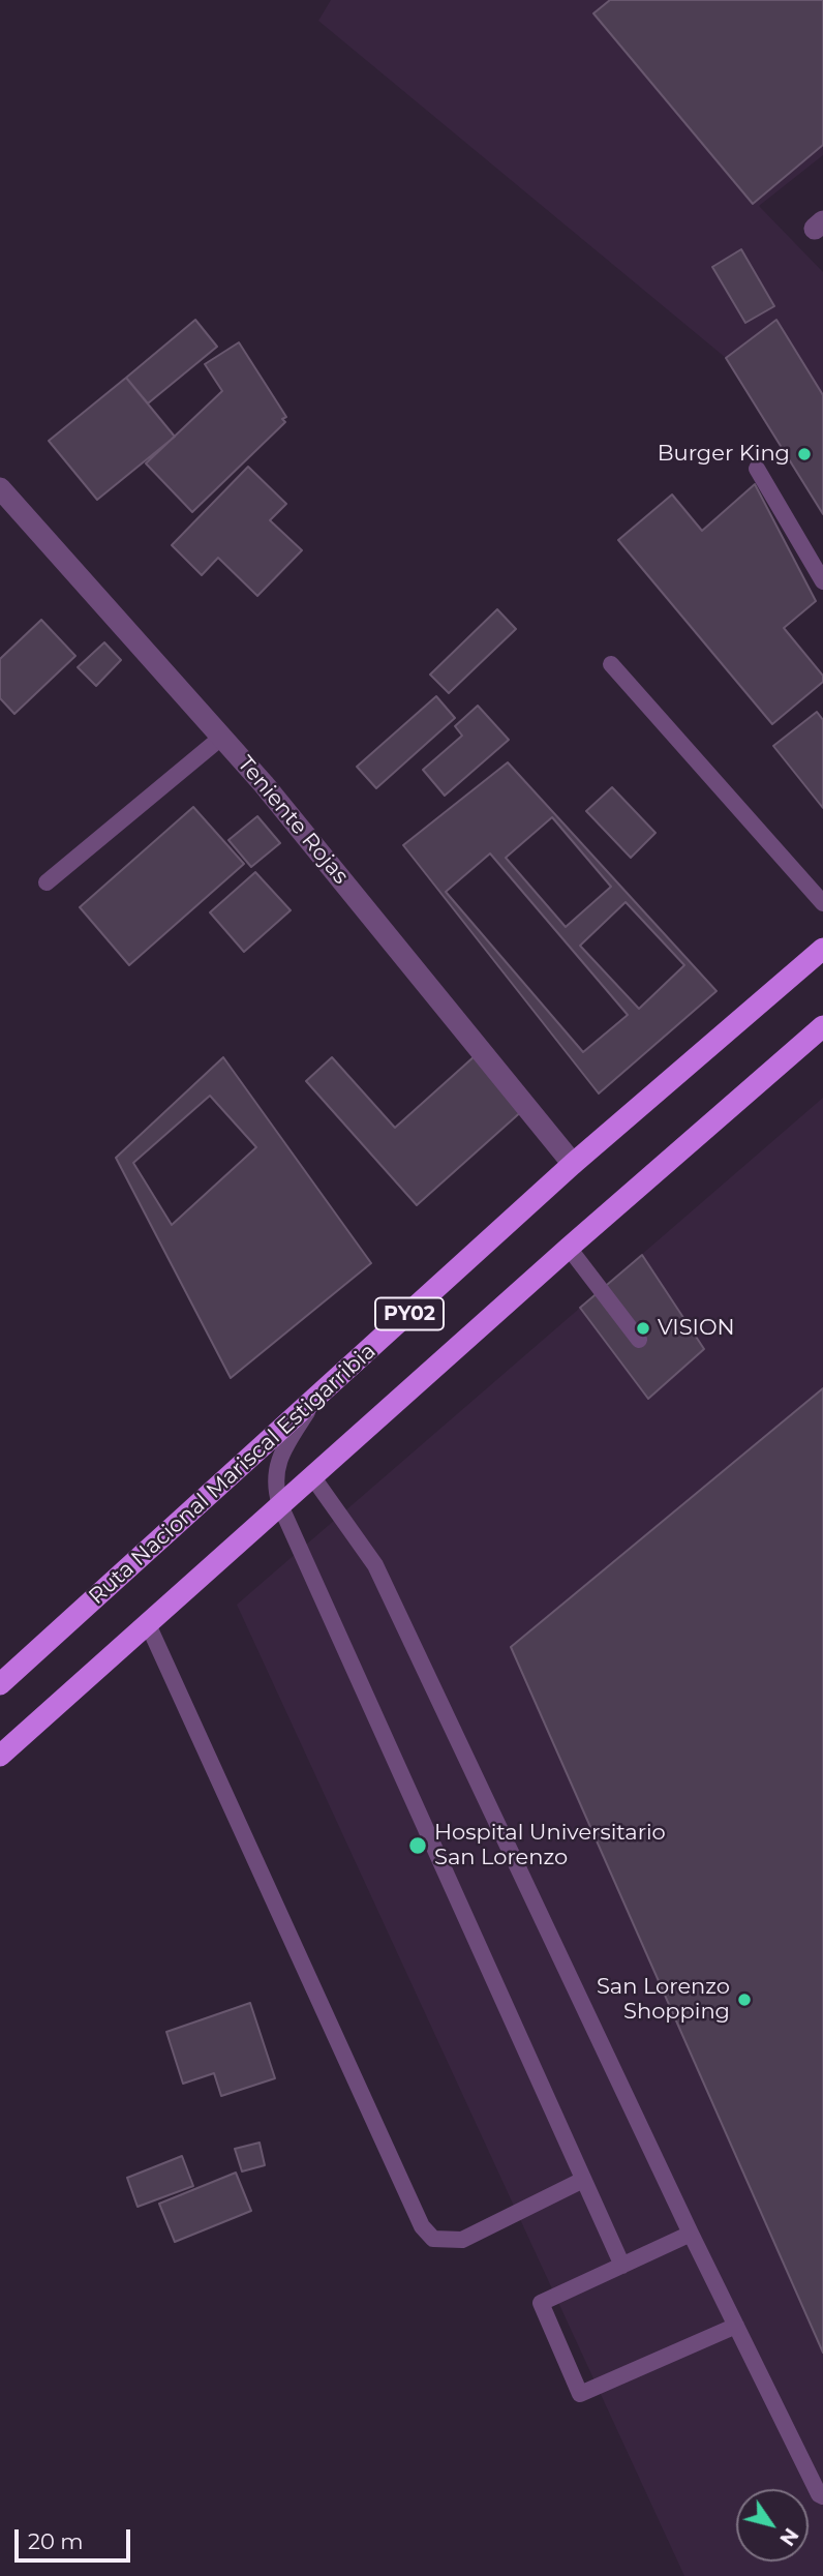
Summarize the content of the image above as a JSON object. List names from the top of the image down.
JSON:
{
  "streets": {
    "highway": ["PY02", "Ruta Nacional Mariscal Estigarribia"],
    "street": ["Teniente Rojas"]
  },
  "crossings": [
    ["Teniente Rojas", "Ruta Nacional Mariscal Estigarribia"]
  ],
  "places": [
    "Burger King",
    "VISION",
    "Hospital Universitario San Lorenzo",
    "San Lorenzo Shopping"
  ],
  "scale_bar": "20 m",
  "north": "bottom right"
}
